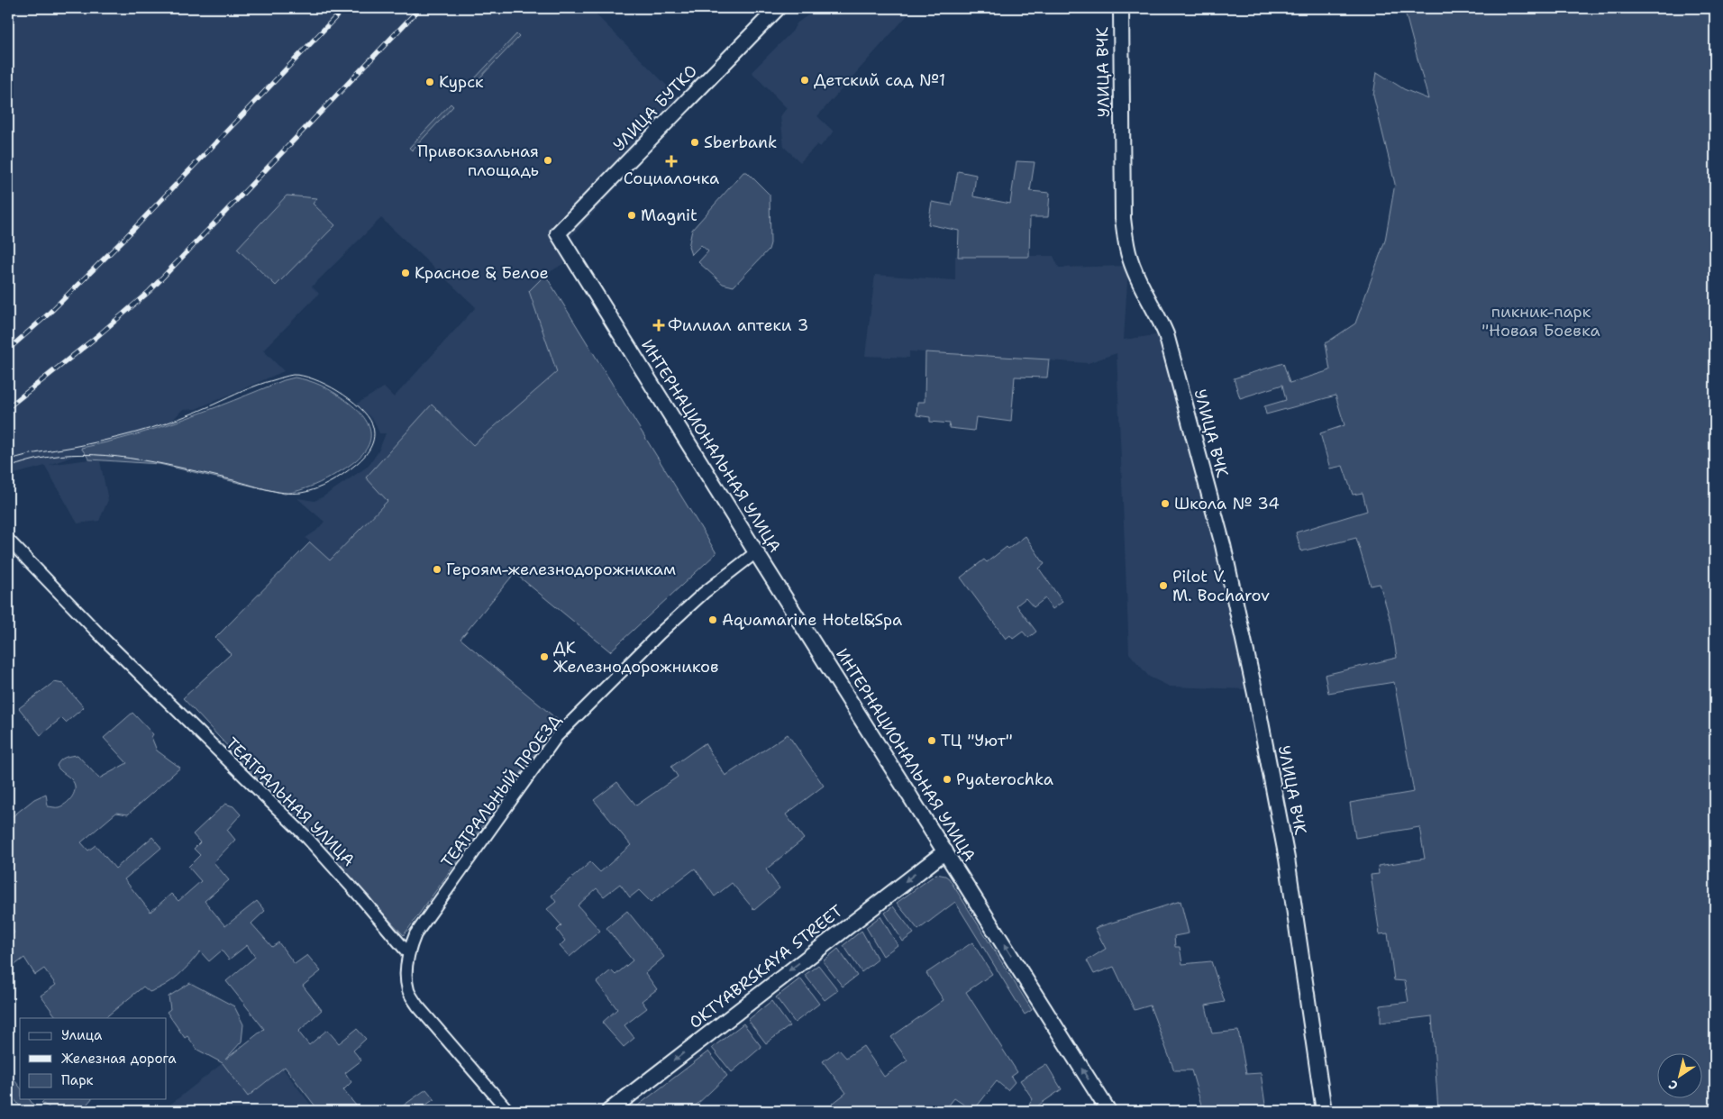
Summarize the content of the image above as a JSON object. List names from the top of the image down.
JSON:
{
  "streets": {
    "main road": [
      "УЛИЦА ВЧК",
      "УЛИЦА БУТКО",
      "ИНТЕРНАЦИОНАЛЬНАЯ УЛИЦА",
      "OKTYABRSKAYA STREET"
    ],
    "street": ["ТЕАТРАЛЬНЫЙ ПРОЕЗД", "ТЕАТРАЛЬНАЯ УЛИЦА"]
  },
  "crossings": [
    ["УЛИЦА БУТКО", "ИНТЕРНАЦИОНАЛЬНАЯ УЛИЦА"],
    ["ИНТЕРНАЦИОНАЛЬНАЯ УЛИЦА", "ТЕАТРАЛЬНЫЙ ПРОЕЗД"],
    ["ИНТЕРНАЦИОНАЛЬНАЯ УЛИЦА", "OKTYABRSKAYA STREET"],
    ["ТЕАТРАЛЬНЫЙ ПРОЕЗД", "ТЕАТРАЛЬНАЯ УЛИЦА"]
  ],
  "one_way": ["OKTYABRSKAYA STREET"],
  "parks": ["пикник-парк \"Новая Боевка"],
  "places": {
    "other": [
      "Детский сад №1",
      "Курск",
      "Sberbank",
      "Привокзальная площадь",
      "Magnit",
      "Красное & Белое",
      "Школа № 34",
      "Героям-железнодорожникам",
      "Pilot V. M. Bocharov",
      "Aquamarine Hotel&Spa",
      "ДК Железнодорожников",
      "ТЦ \"Уют\"",
      "Pyaterochka"
    ],
    "health": ["Социалочка", "Филиал аптеки 3"]
  },
  "legend": ["Улица", "Железная дорога", "Парк"],
  "north": "bottom left"
}
